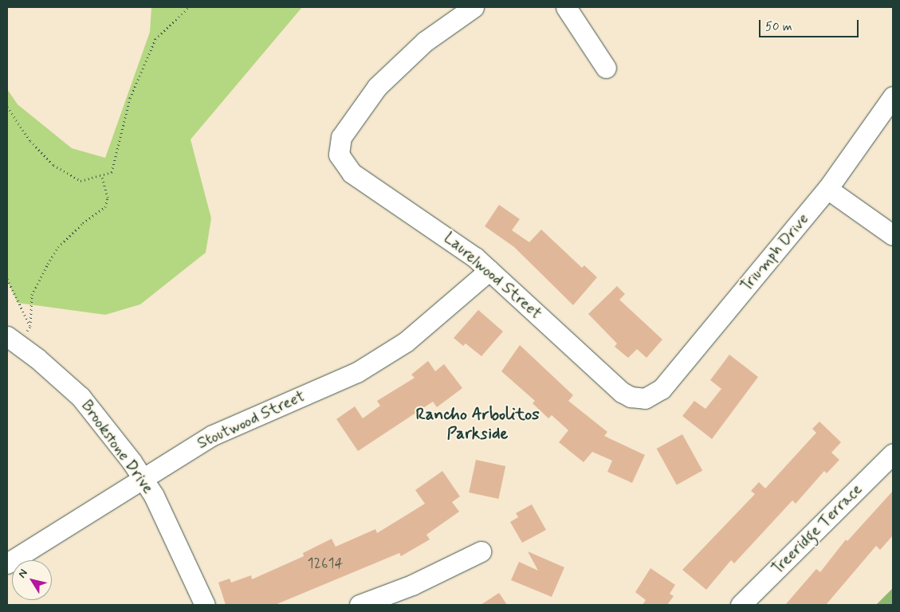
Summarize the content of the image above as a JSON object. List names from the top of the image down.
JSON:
{
  "streets": {
    "street": [
      "Triumph Drive",
      "Laurelwood Street",
      "Stoutwood Street",
      "Brookstone Drive",
      "Treeridge Terrace"
    ]
  },
  "crossings": [
    ["Triumph Drive", "Laurelwood Street"],
    ["Laurelwood Street", "Stoutwood Street"],
    ["Stoutwood Street", "Brookstone Drive"]
  ],
  "districts": ["Rancho Arbolitos Parkside"],
  "house_numbers": ["12614"],
  "scale_bar": "50 m",
  "north": "top left"
}
